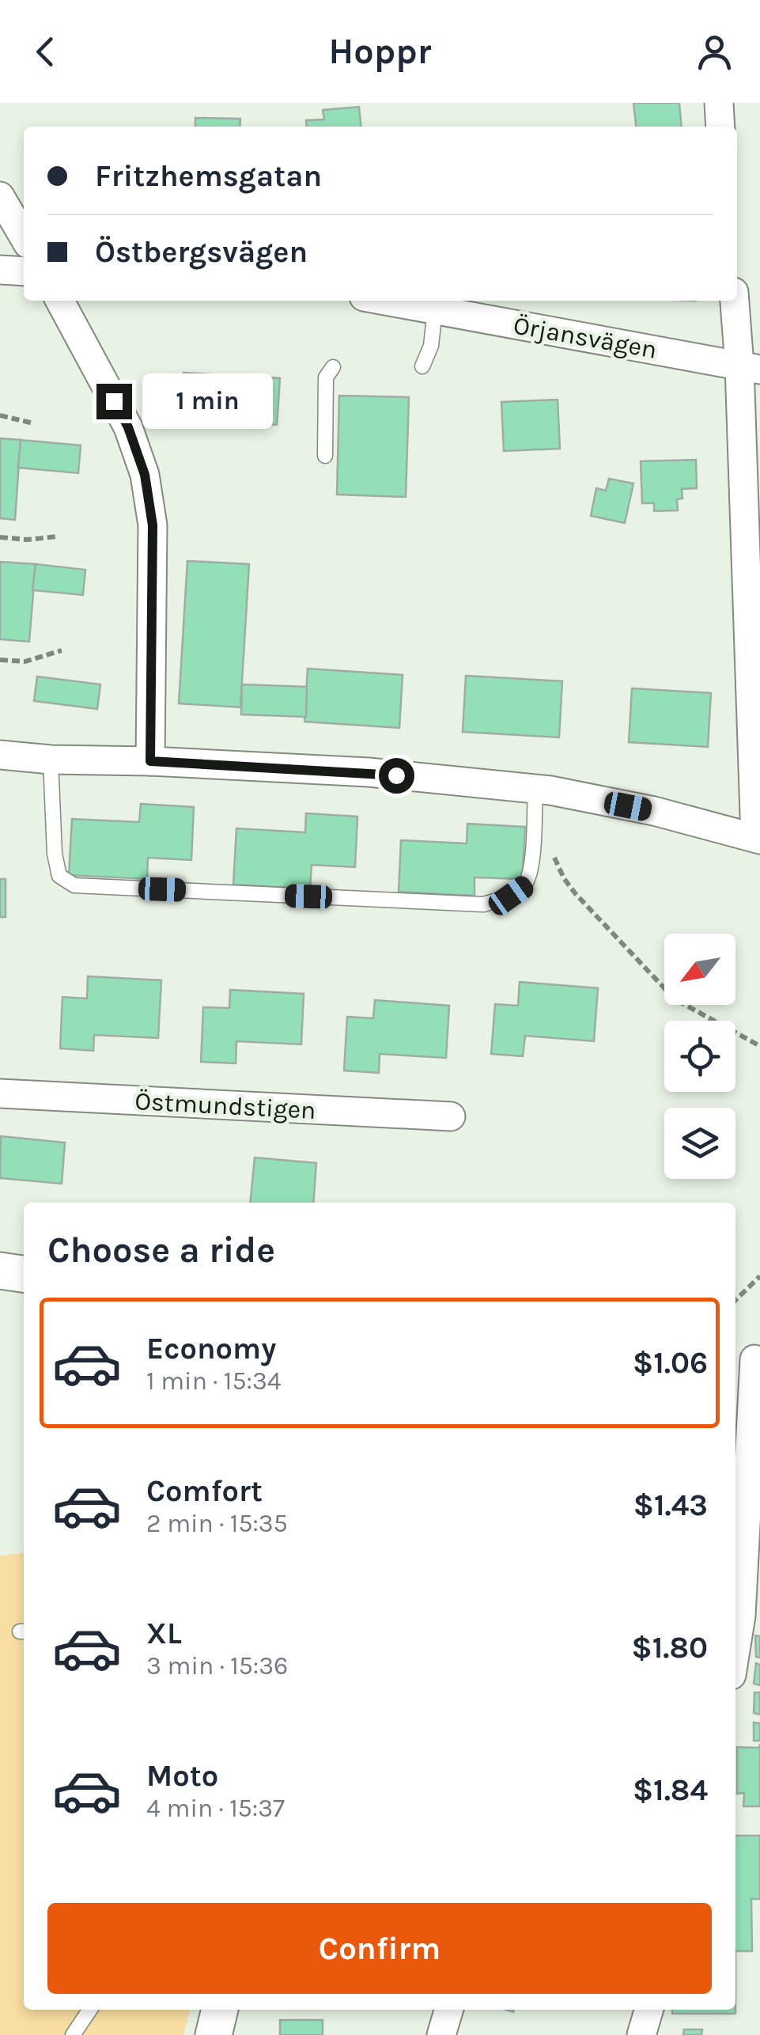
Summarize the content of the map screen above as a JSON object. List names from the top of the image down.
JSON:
{
  "streets": {
    "street": ["Örjansvägen", "Östmundstigen"]
  },
  "north": "bottom left",
  "page": {
    "header": "Hoppr",
    "banner": ["Fritzhemsgatan", "Östbergsvägen"],
    "bubble": "1 min",
    "heading": "Choose a ride",
    "list": [
      {
        "name": "Economy",
        "note": "1 min · 15:34",
        "value": "$1.06"
      },
      {
        "name": "Comfort",
        "note": "2 min · 15:35",
        "value": "$1.43"
      },
      {
        "name": "XL",
        "note": "3 min · 15:36",
        "value": "$1.80"
      },
      {
        "name": "Moto",
        "note": "4 min · 15:37",
        "value": "$1.84"
      }
    ],
    "buttons": "Confirm"
  }
}
